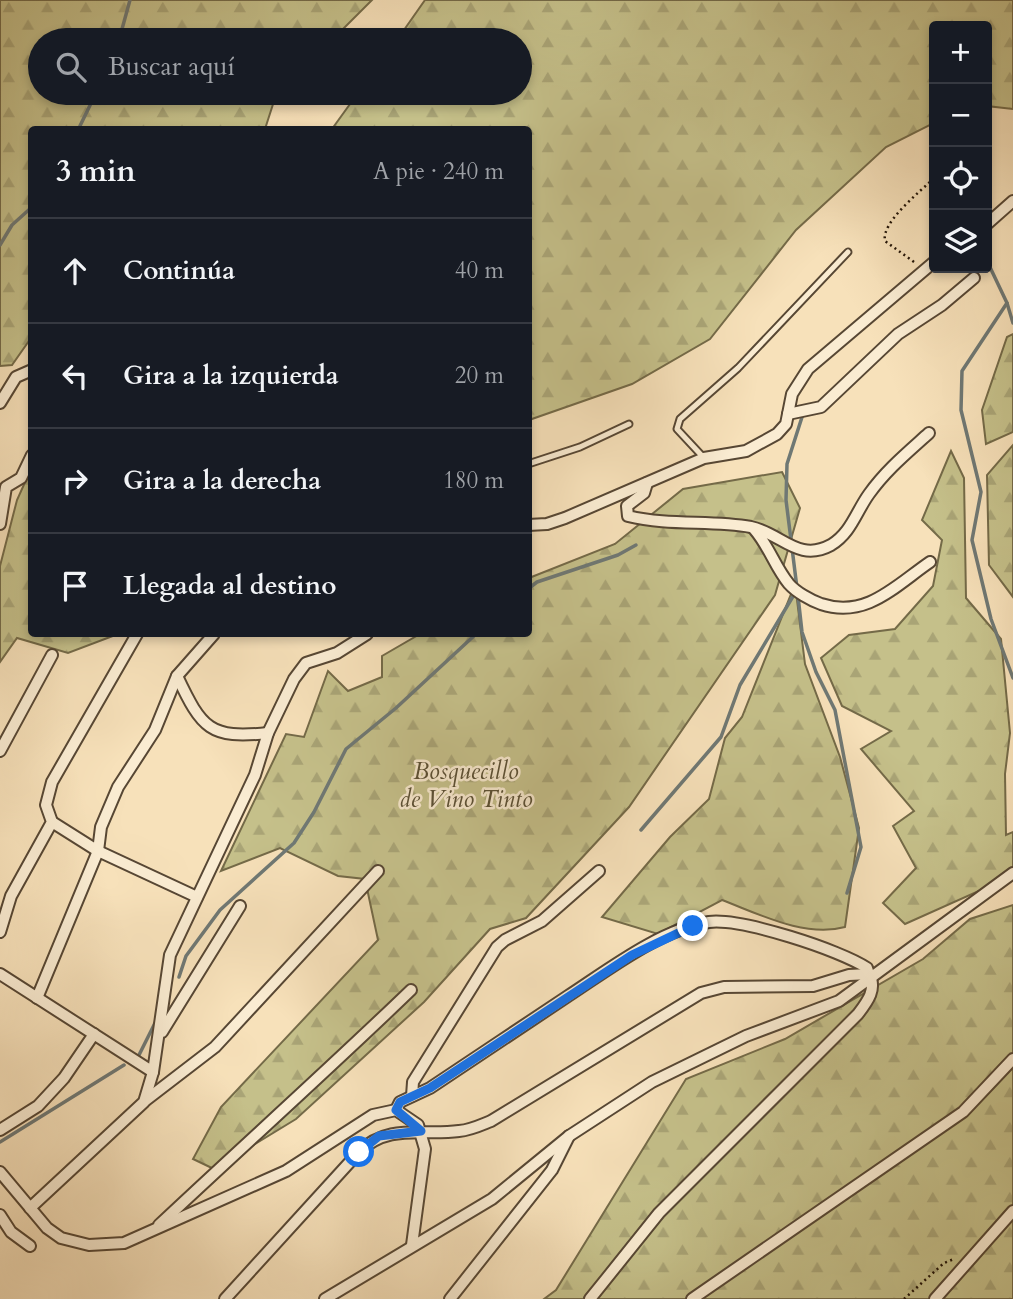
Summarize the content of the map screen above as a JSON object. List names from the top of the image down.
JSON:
{
  "parks": ["Bosquecillo de Vino Tinto"],
  "page": {
    "map_buttons": ["+", "−"],
    "search": "Buscar aquí",
    "heading": ["3 min", "A pie · 240 m"],
    "list": [
      ["Continúa", "40 m"],
      ["Gira a la izquierda", "20 m"],
      ["Gira a la derecha", "180 m"],
      "Llegada al destino"
    ]
  }
}
